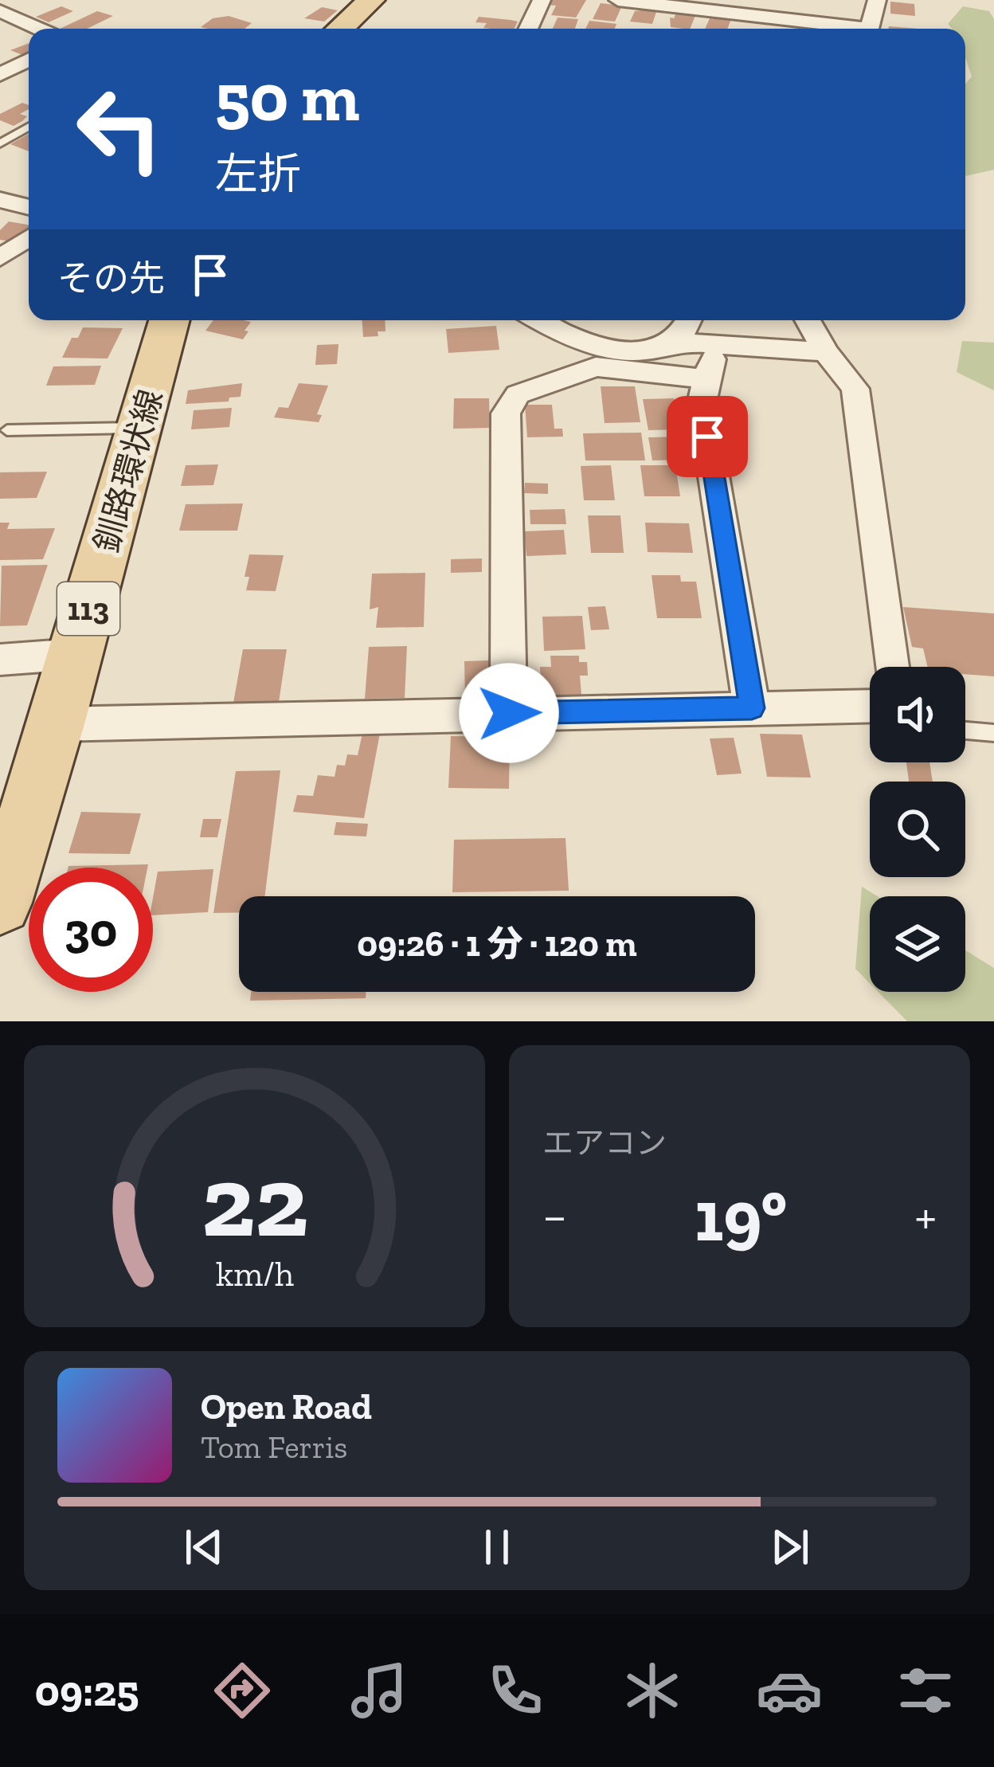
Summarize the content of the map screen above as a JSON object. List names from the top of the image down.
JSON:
{
  "streets": {
    "main road": ["釧路環状線", "113"]
  },
  "page": {
    "turn": ["50 m", "左折"],
    "then": "その先",
    "limit": "30",
    "trip": "09:26 · 1 分 · 120 m",
    "tile": "エアコン",
    "heat": ["−", "19°", "+"],
    "song": ["Open Road", "Tom Ferris"],
    "tabs": "09:25",
    "gauge": ["22", "km/h"]
  }
}
